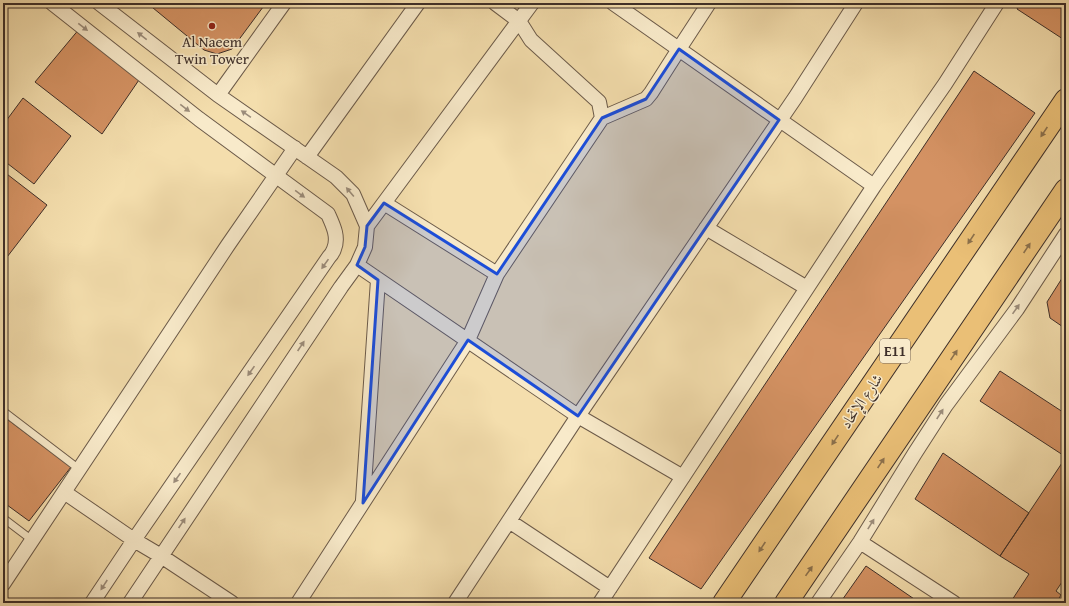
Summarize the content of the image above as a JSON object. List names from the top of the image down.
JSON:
{
  "streets": {
    "main road": ["E11", "شارع الإتحاد"]
  },
  "places": ["Al Naeem Twin Tower"]
}
